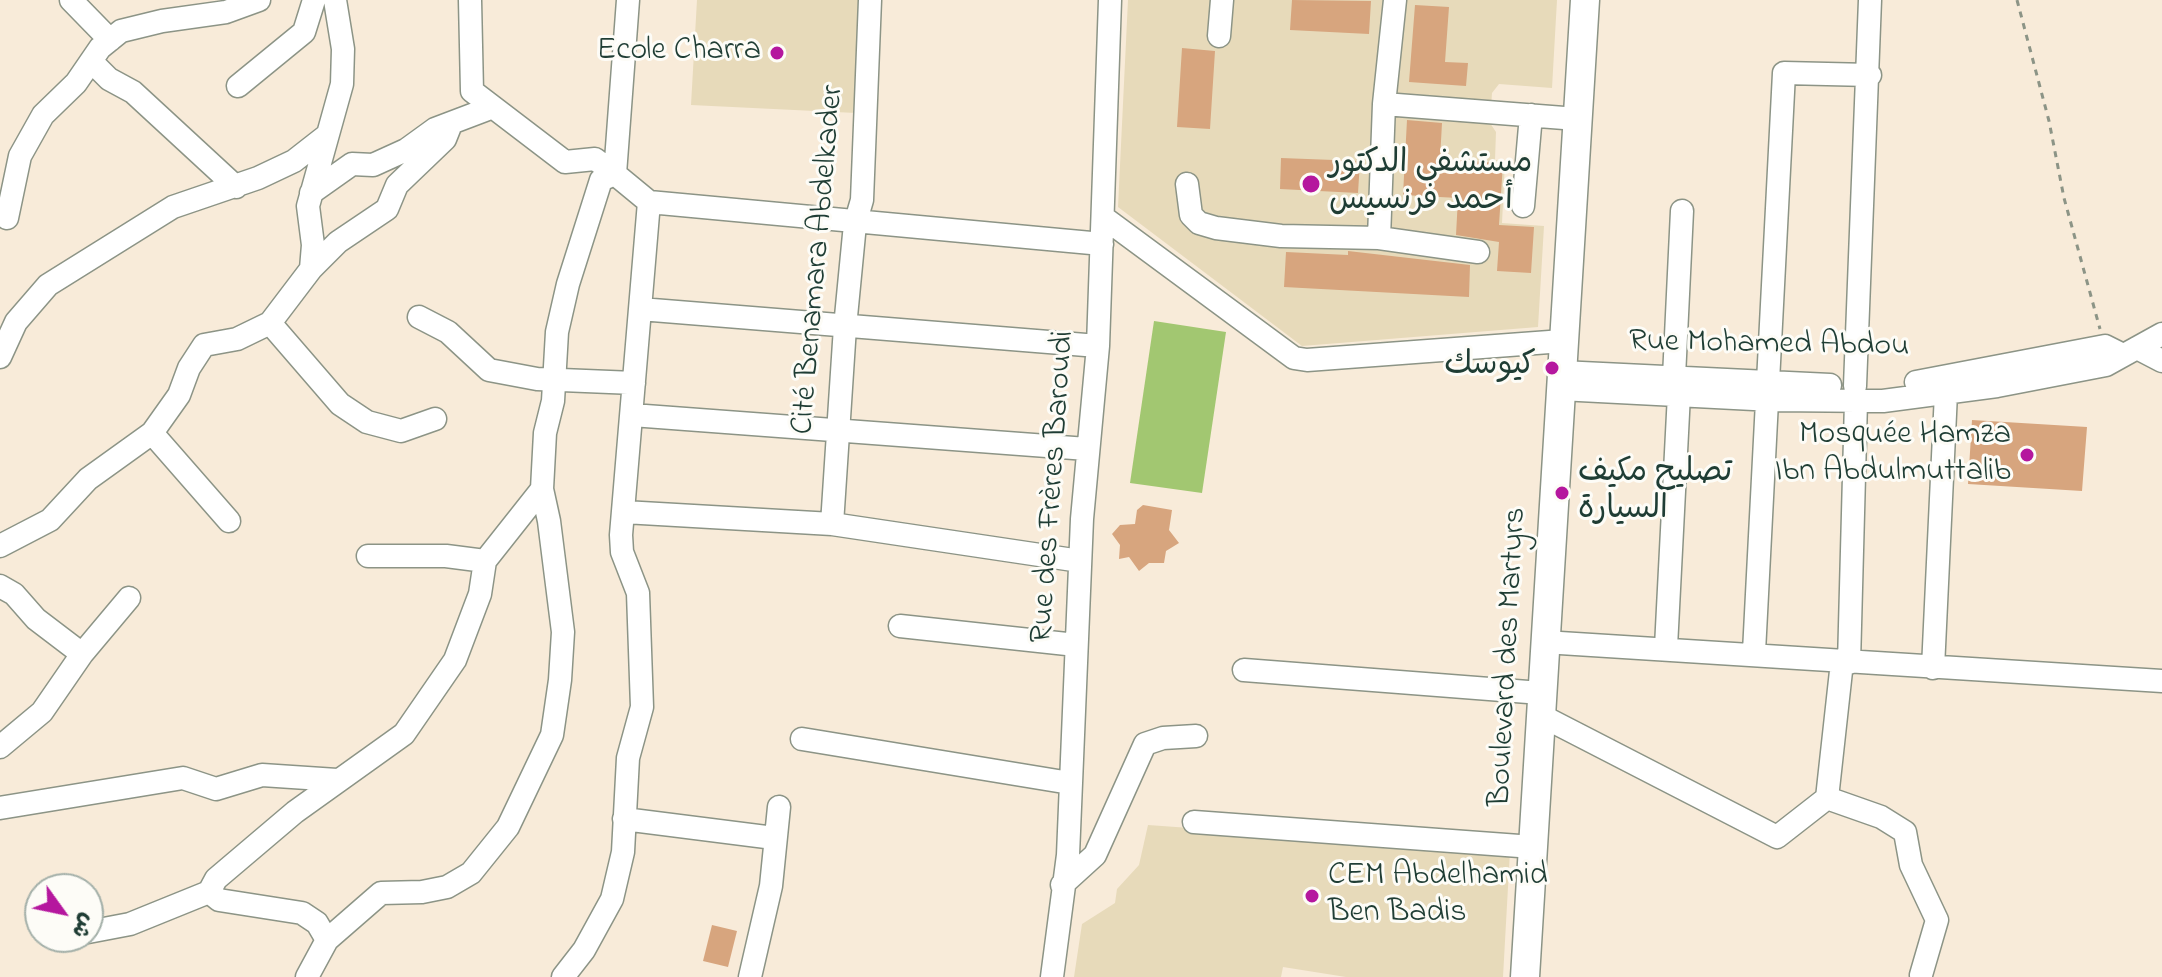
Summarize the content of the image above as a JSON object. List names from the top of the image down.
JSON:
{
  "streets": {
    "main road": ["Boulevard des Martyrs"],
    "street": ["Cité Benamara Abdelkader", "Rue Mohamed Abdou", "Rue des Frères Baroudi"]
  },
  "crossings": [
    ["Rue Mohamed Abdou", "Boulevard des Martyrs"]
  ],
  "places": [
    "Ecole Charra",
    "مستشفى الدكتور أحمد فرنسيس",
    "كيوسك",
    "Mosquée Hamza Ibn Abdulmuttalib",
    "تصليح مكيف السيارة",
    "CEM Abdelhamid Ben Badis"
  ],
  "north": "bottom right"
}
